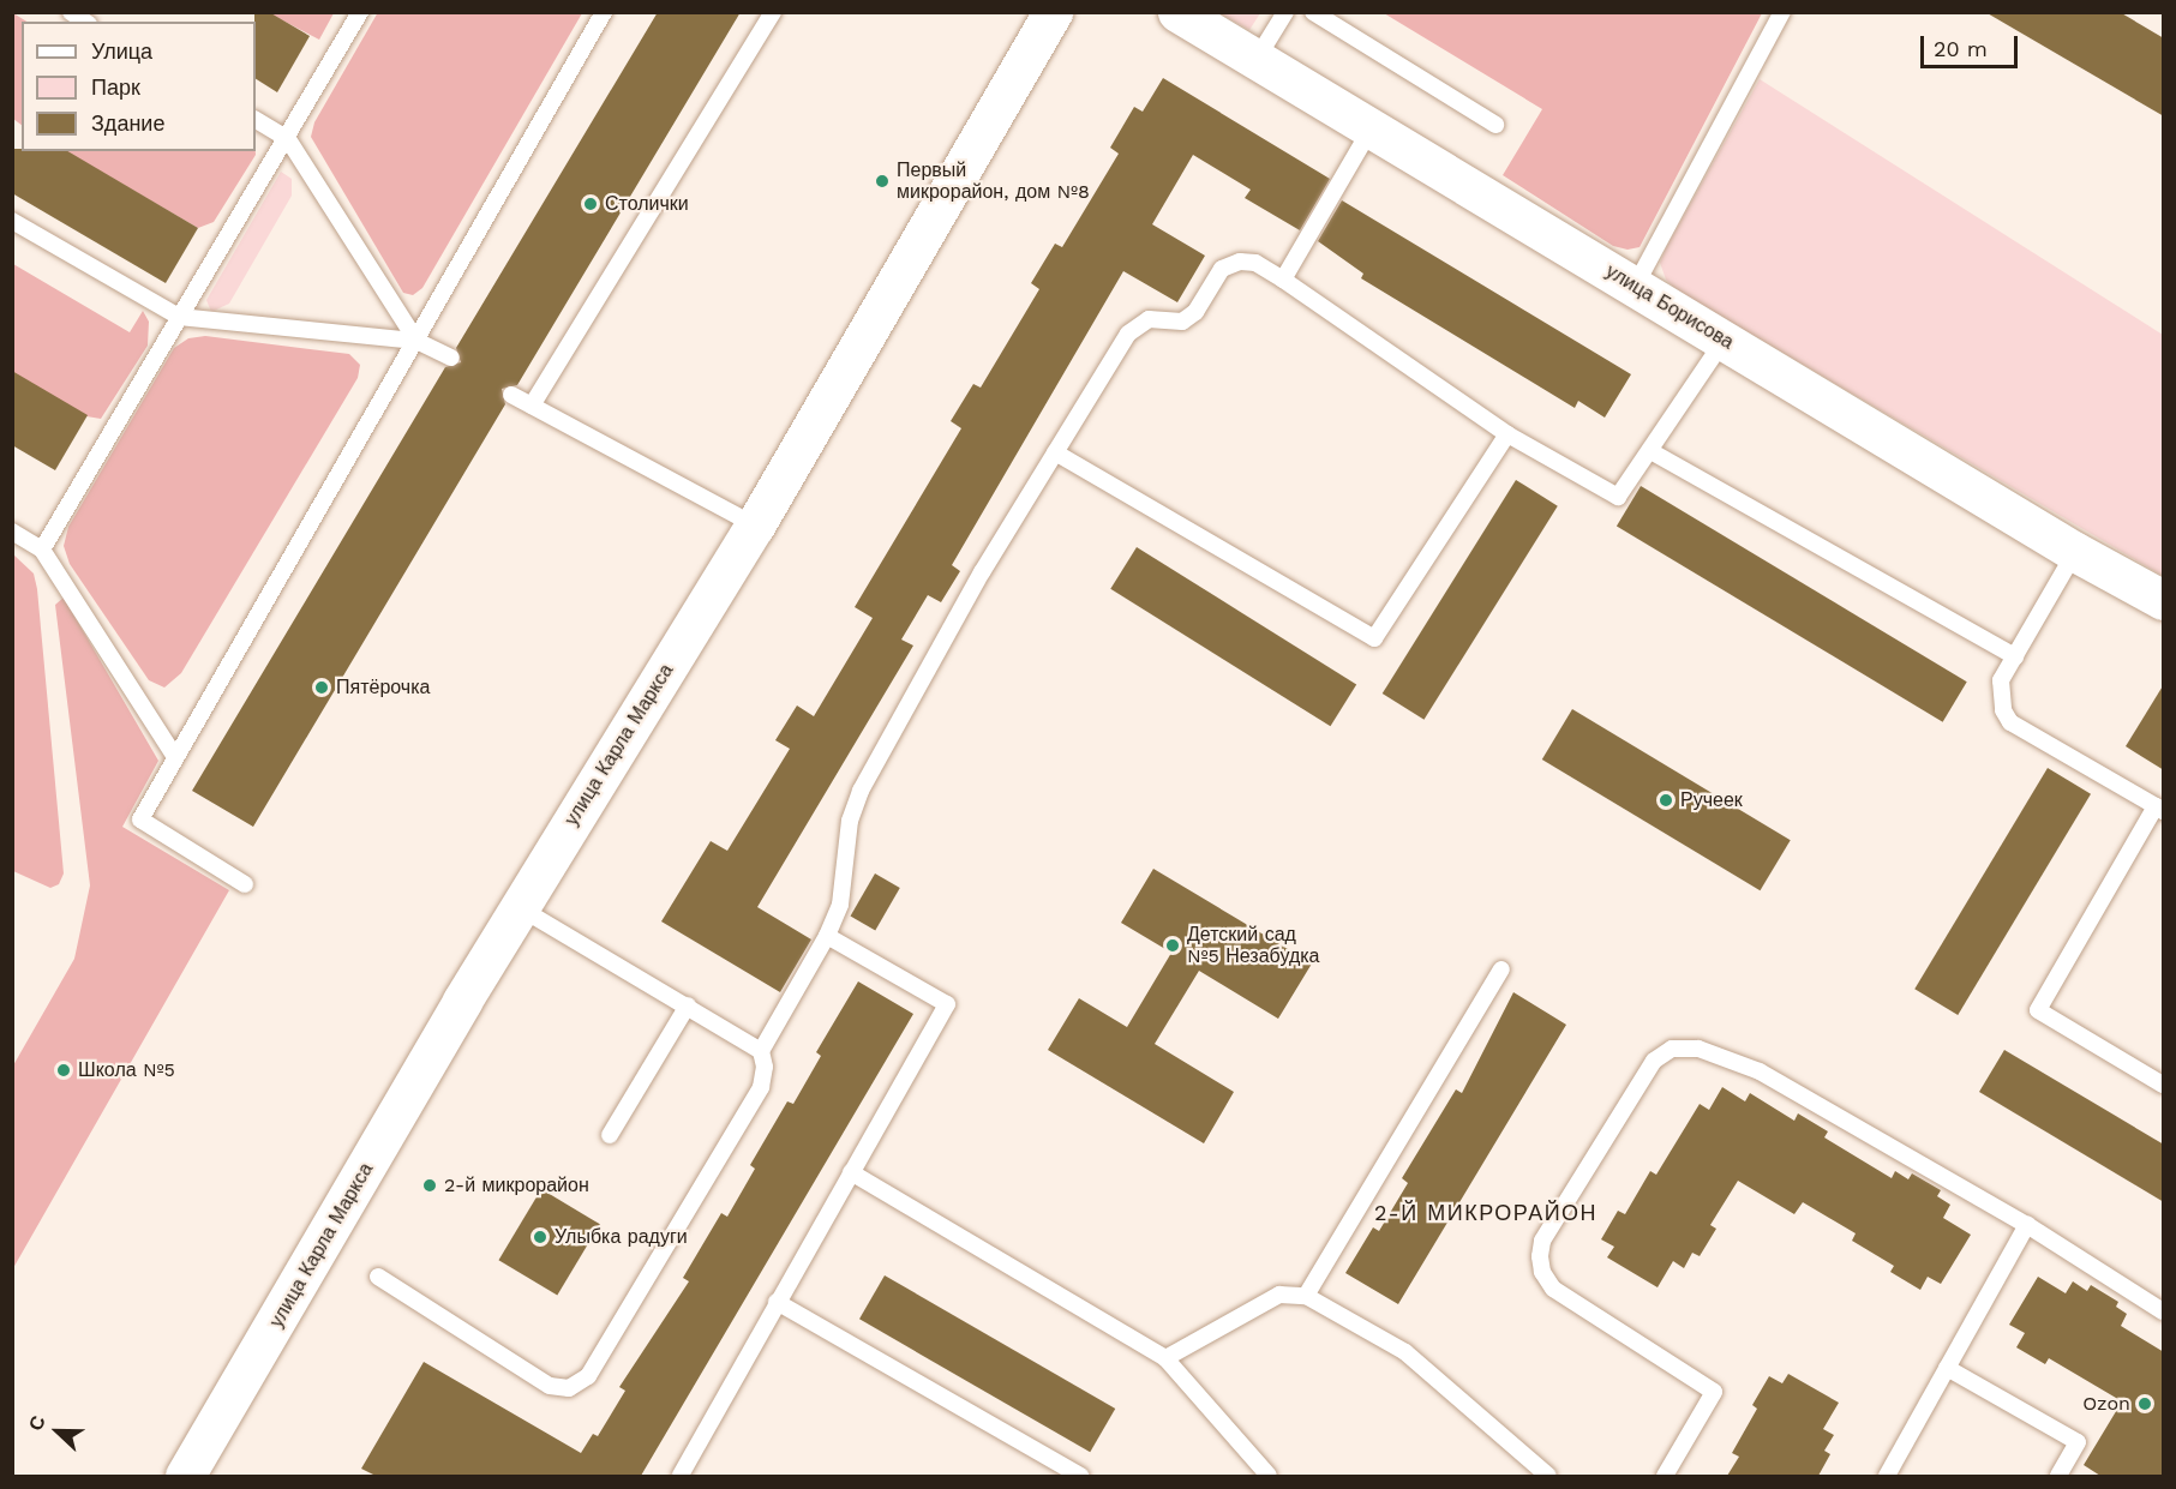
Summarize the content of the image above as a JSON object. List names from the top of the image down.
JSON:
{
  "streets": {
    "main road": ["улица Борисова", "улица Карла Маркса"]
  },
  "districts": ["2-Й МИКРОРАЙОН"],
  "places": [
    "Первый микрорайон, дом №8",
    "Столички",
    "Пятёрочка",
    "Ручеек",
    "Детский сад №5 Незабудка",
    "Школа №5",
    "2-й микрорайон",
    "Улыбка радуги",
    "Ozon"
  ],
  "legend": ["Улица", "Парк", "Здание"],
  "scale_bar": "20 m",
  "north": "left"
}
